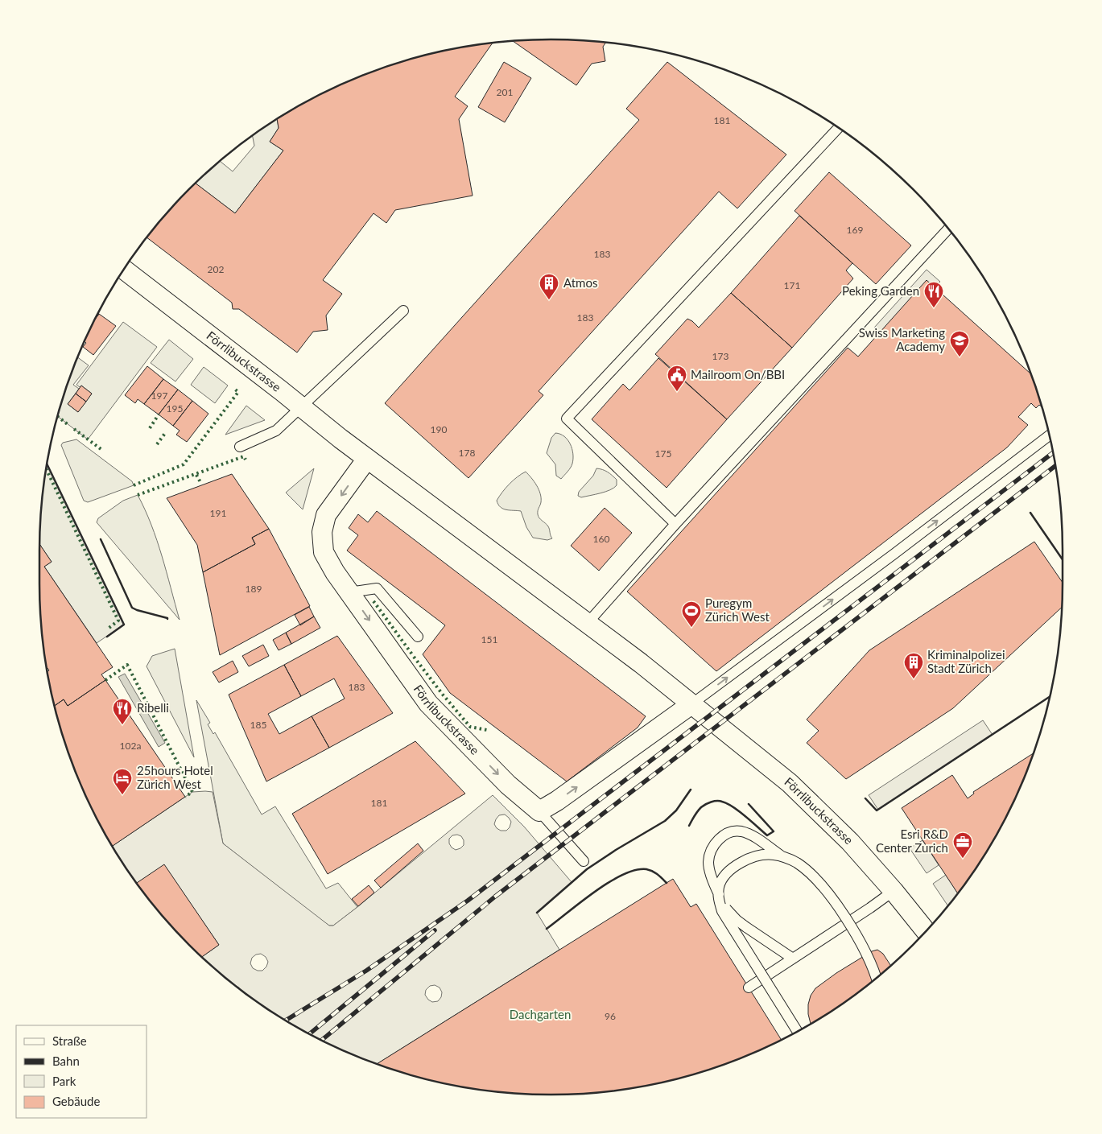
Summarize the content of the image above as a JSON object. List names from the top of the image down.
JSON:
{
  "streets": {
    "street": ["Förrlibuckstrasse"]
  },
  "parks": ["Dachgarten"],
  "places": {
    "building": ["Atmos", "Kriminalpolizei Stadt Zürich"],
    "restaurant": ["Peking Garden", "Ribelli"],
    "school or university": ["Swiss Marketing Academy"],
    "public building": ["Mailroom On/BBI"],
    "sports": ["Puregym Zürich West"],
    "hotel": ["25hours Hotel Zürich West"],
    "office": ["Esri R&D Center Zurich"]
  },
  "house_numbers": [
    "201",
    "181",
    "169",
    "183",
    "202",
    "171",
    "183",
    "173",
    "197",
    "195",
    "190",
    "178",
    "175",
    "191",
    "160",
    "189",
    "151",
    "183",
    "185",
    "102a",
    "181",
    "96"
  ],
  "legend": [
    "Straße",
    "Bahn",
    "Park",
    "Gebäude"
  ]
}
